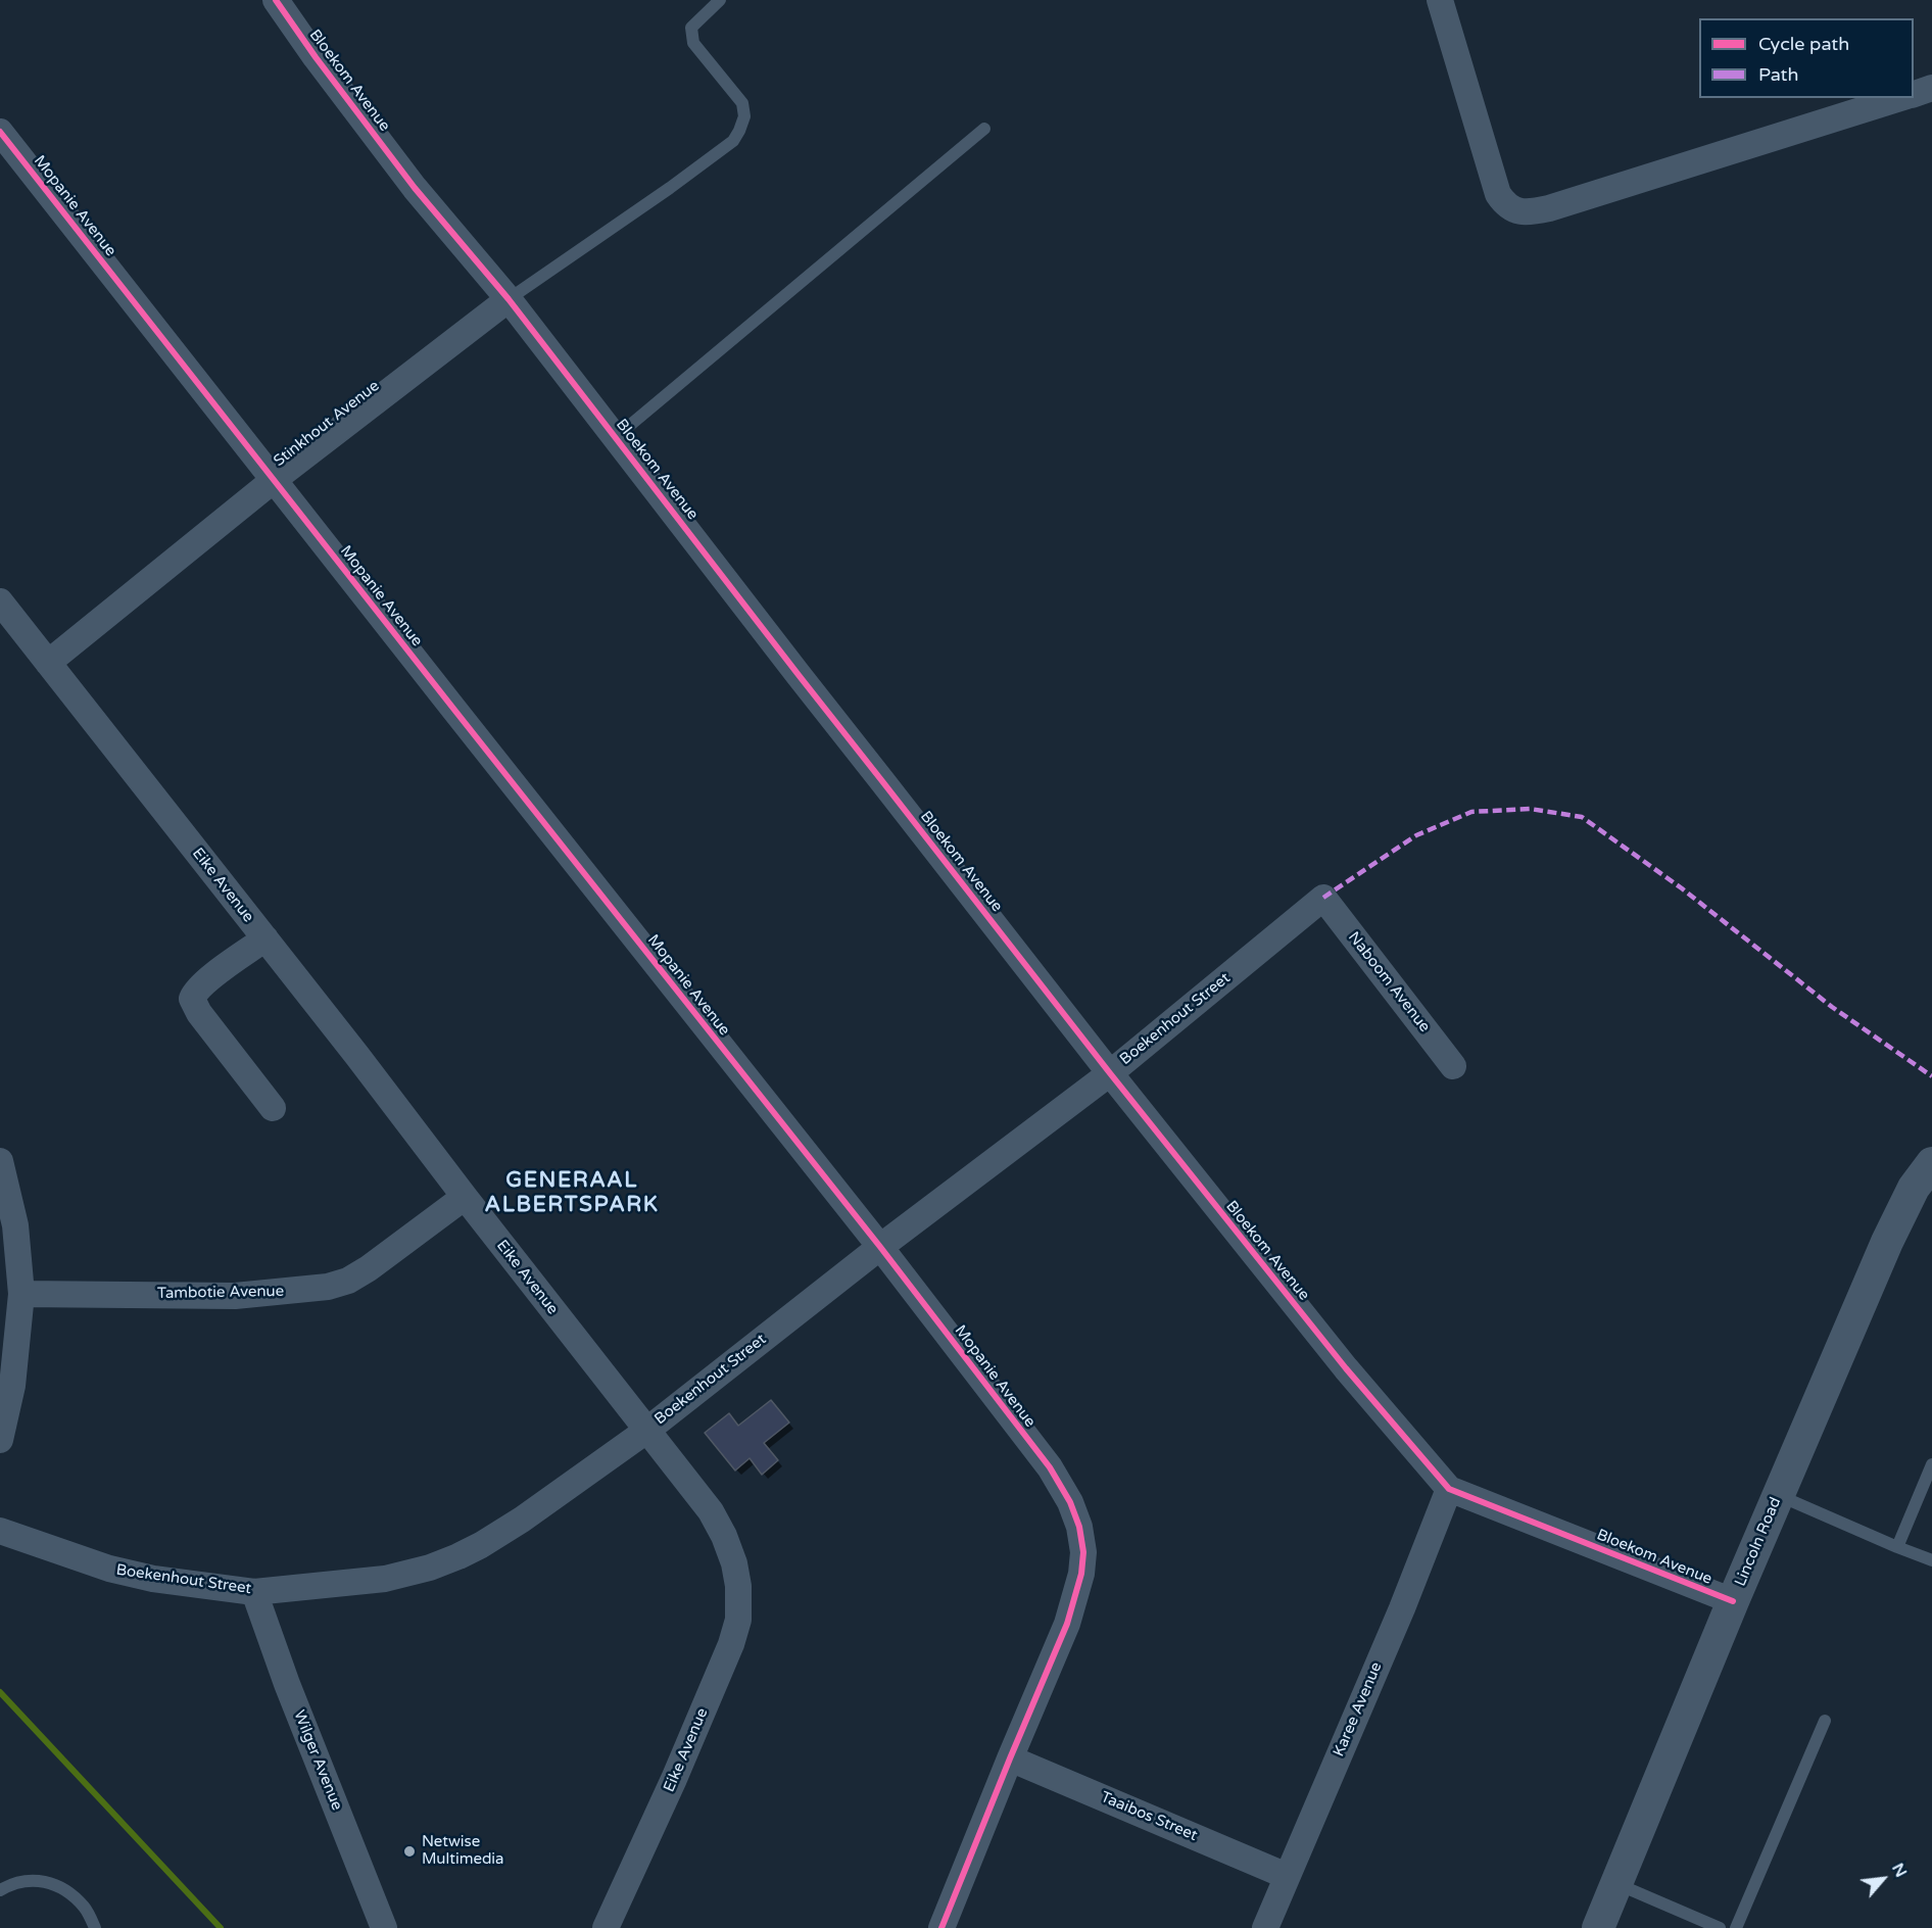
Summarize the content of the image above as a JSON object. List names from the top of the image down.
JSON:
{
  "streets": {
    "street": [
      "Bloekom Avenue",
      "Mopanie Avenue",
      "Stinkhout Avenue",
      "Eike Avenue",
      "Naboom Avenue",
      "Boekenhout Street",
      "Tambotie Avenue",
      "Lincoln Road",
      "Karee Avenue",
      "Wilger Avenue",
      "Taaibos Street"
    ]
  },
  "crossings": [
    ["Bloekom Avenue", "Stinkhout Avenue"],
    ["Bloekom Avenue", "Boekenhout Street"],
    ["Bloekom Avenue", "Lincoln Road"],
    ["Bloekom Avenue", "Karee Avenue"],
    ["Mopanie Avenue", "Stinkhout Avenue"],
    ["Mopanie Avenue", "Boekenhout Street"],
    ["Mopanie Avenue", "Taaibos Street"],
    ["Stinkhout Avenue", "Eike Avenue"],
    ["Eike Avenue", "Boekenhout Street"],
    ["Eike Avenue", "Tambotie Avenue"],
    ["Naboom Avenue", "Boekenhout Street"],
    ["Boekenhout Street", "Wilger Avenue"],
    ["Karee Avenue", "Taaibos Street"]
  ],
  "districts": ["GENERAAL ALBERTSPARK"],
  "places": ["Netwise Multimedia"],
  "legend": ["Cycle path", "Path"],
  "north": "top right"
}
